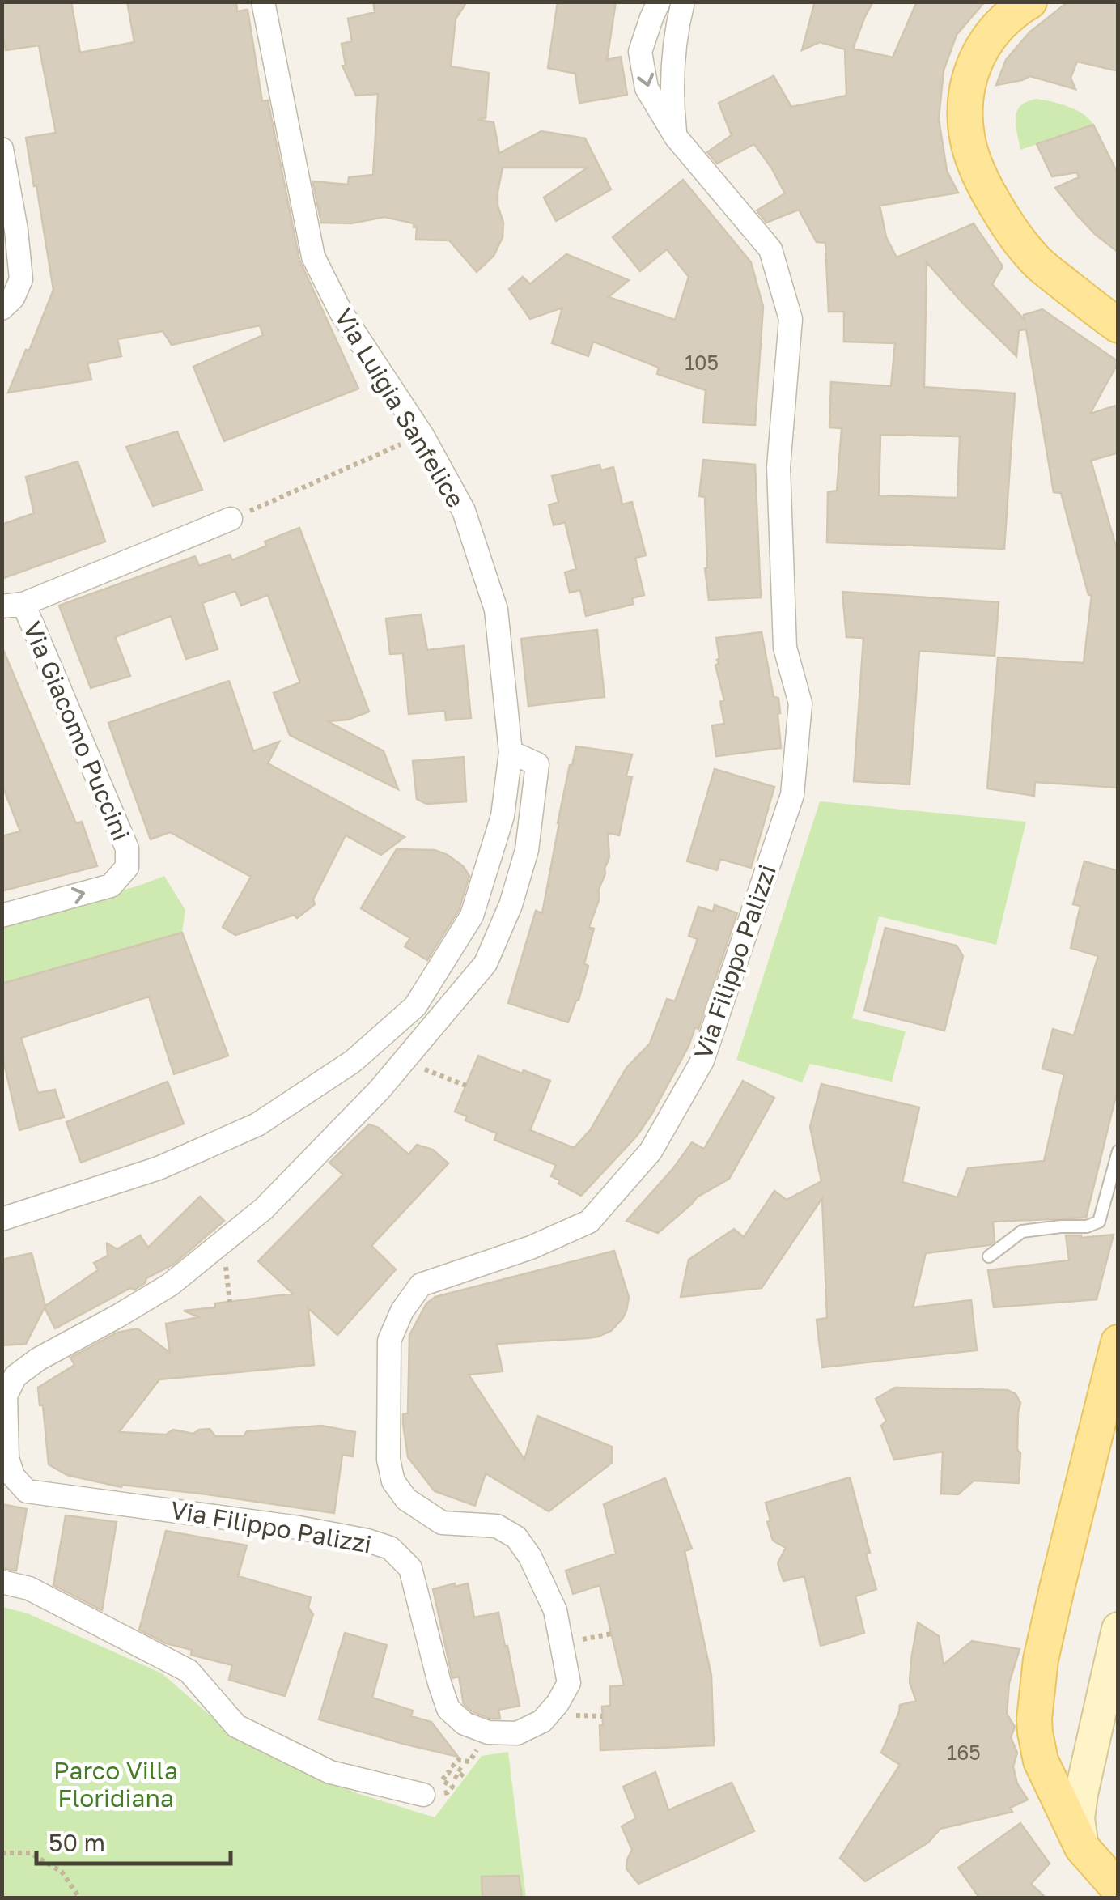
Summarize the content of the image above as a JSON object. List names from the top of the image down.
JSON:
{
  "streets": {
    "street": ["Via Luigia Sanfelice", "Via Giacomo Puccini", "Via Filippo Palizzi"]
  },
  "crossings": [
    ["Via Luigia Sanfelice", "Via Filippo Palizzi"]
  ],
  "parks": ["Parco Villa Floridiana"],
  "house_numbers": ["105", "165"],
  "scale_bar": "50 m"
}
